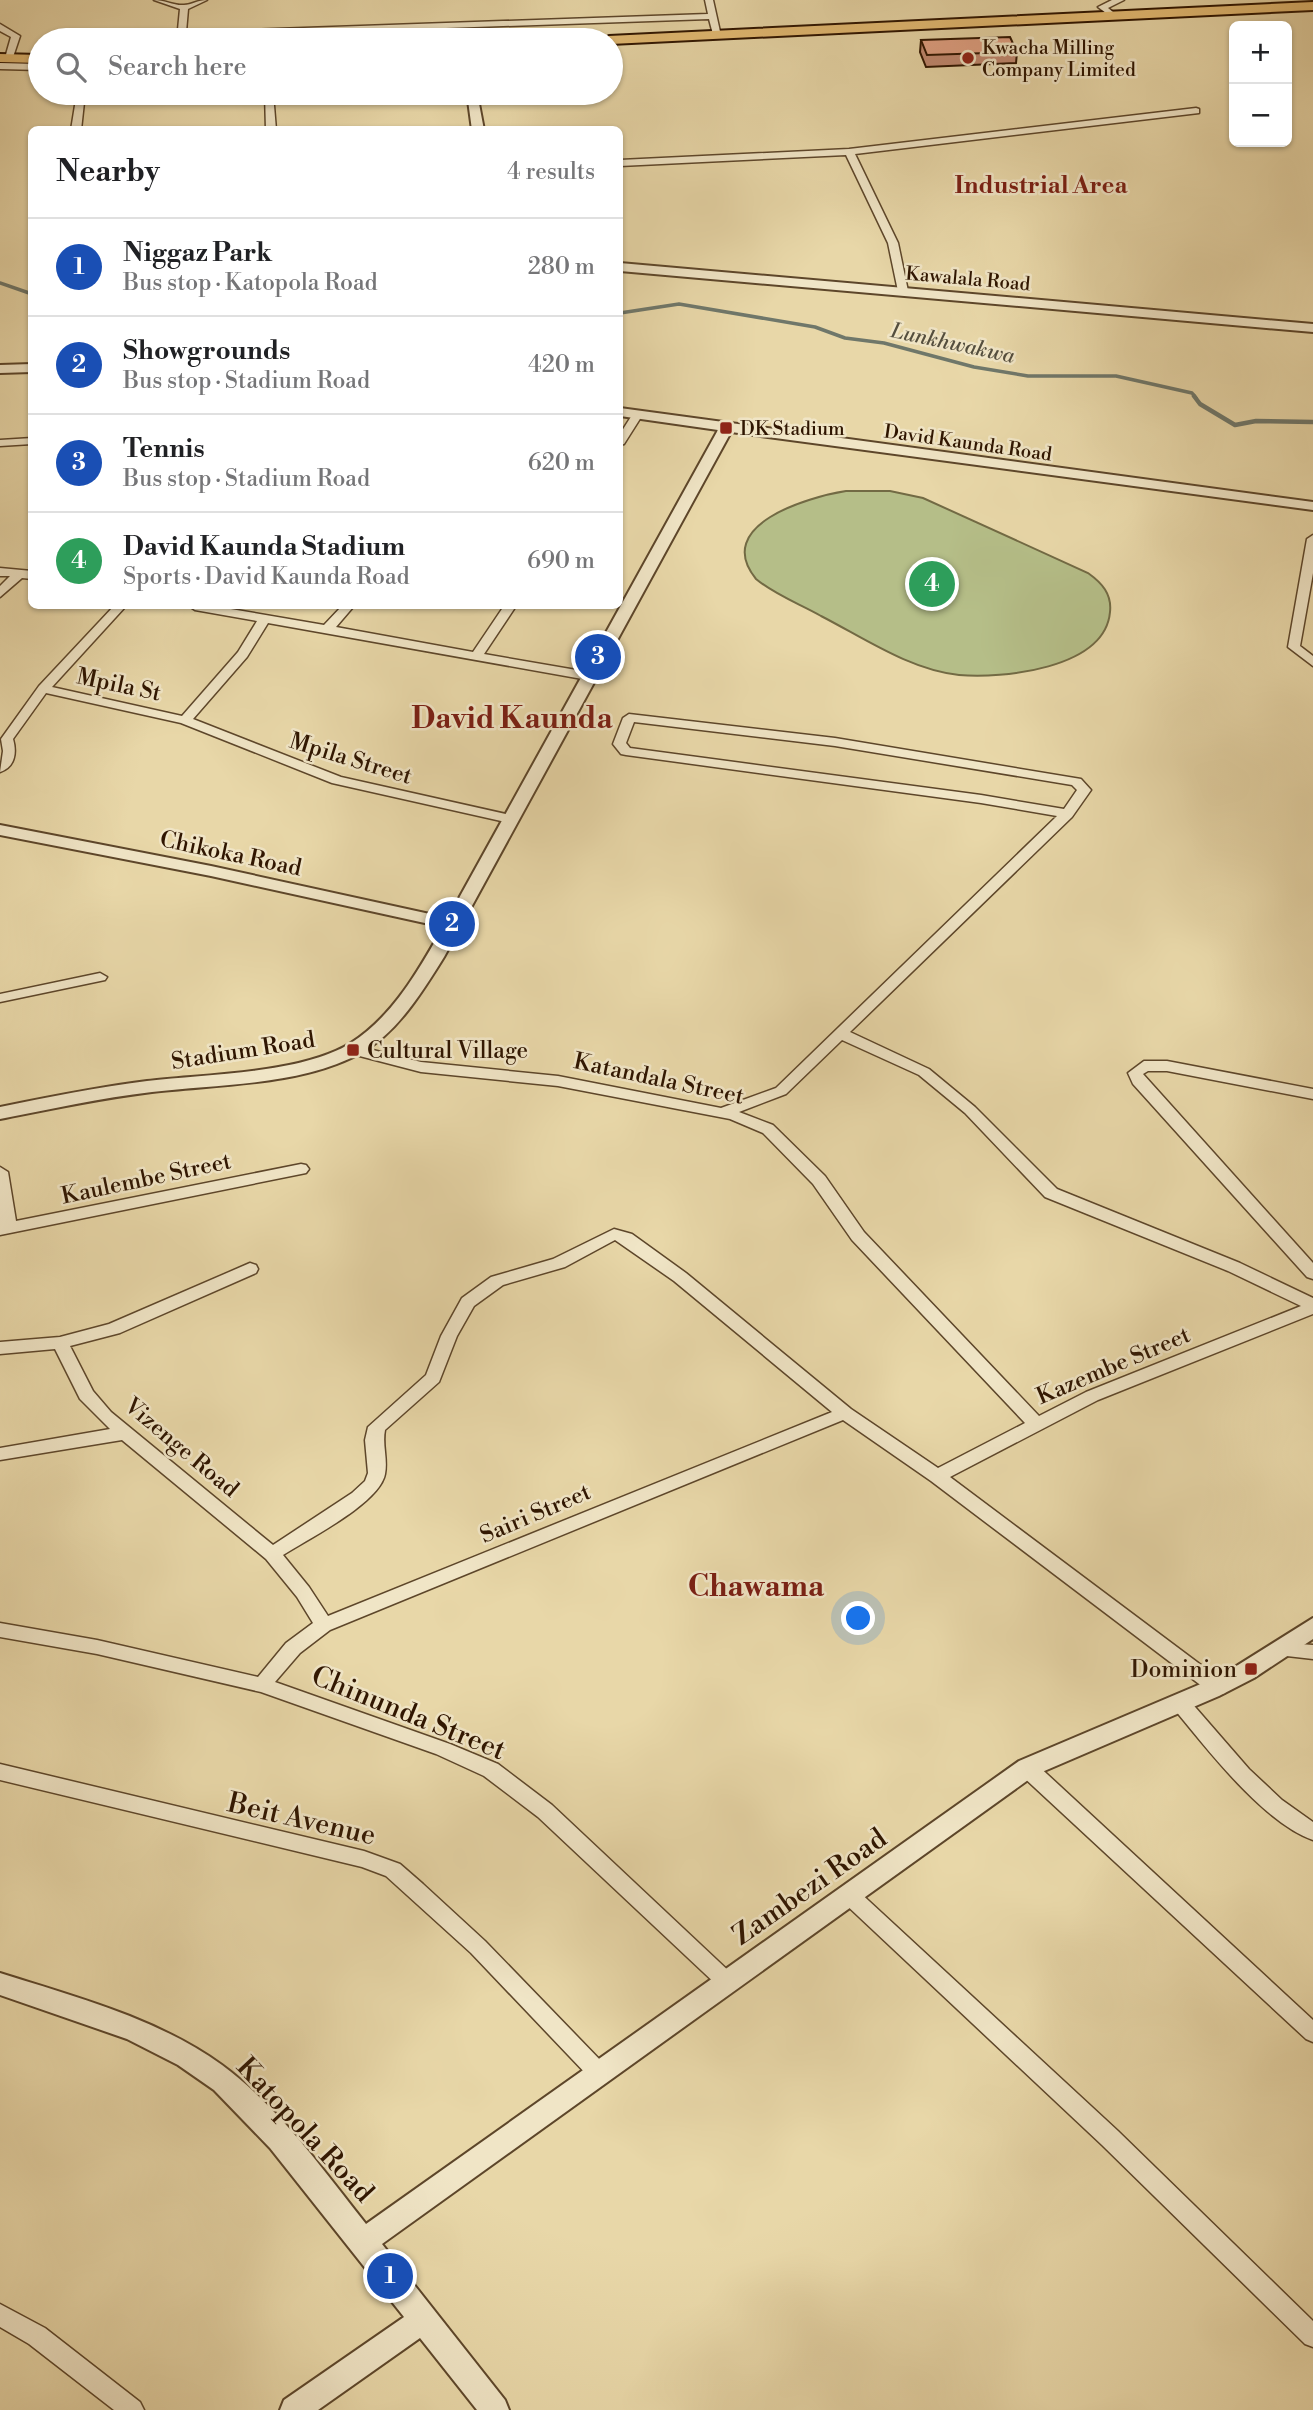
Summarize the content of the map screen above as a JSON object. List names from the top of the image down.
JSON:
{
  "streets": {
    "street": [
      "Kawalala Road",
      "David Kaunda Road",
      "Mpila St",
      "Mpila Street",
      "Chikoka Road",
      "Stadium Road",
      "Katandala Street",
      "Kaulembe Street",
      "Kazembe Street",
      "Vizenge Road",
      "Sairi Street",
      "Chinunda Street",
      "Beit Avenue",
      "Zambezi Road",
      "Katopola Road"
    ]
  },
  "crossings": [
    ["David Kaunda Road", "Stadium Road"],
    ["Mpila St", "Mpila Street"],
    ["Mpila Street", "Stadium Road"],
    ["Chikoka Road", "Stadium Road"],
    ["Stadium Road", "Katandala Street"],
    ["Katandala Street", "Kazembe Street"],
    ["Vizenge Road", "Sairi Street"],
    ["Sairi Street", "Chinunda Street"],
    ["Chinunda Street", "Zambezi Road"],
    ["Beit Avenue", "Zambezi Road"],
    ["Zambezi Road", "Katopola Road"]
  ],
  "districts": ["Industrial Area", "David Kaunda", "Chawama"],
  "water": ["Lunkhwakwa"],
  "places": {
    "other": ["Kwacha Milling Company Limited"],
    "transit": ["DK Stadium", "Cultural Village", "Dominion"]
  },
  "page": {
    "map_buttons": ["+", "−"],
    "search": "Search here",
    "heading": ["Nearby", "4 results"],
    "list": [
      {
        "mark": "1",
        "name": "Niggaz Park",
        "note": "Bus stop · Katopola Road",
        "value": "280 m"
      },
      {
        "mark": "2",
        "name": "Showgrounds",
        "note": "Bus stop · Stadium Road",
        "value": "420 m"
      },
      {
        "mark": "3",
        "name": "Tennis",
        "note": "Bus stop · Stadium Road",
        "value": "620 m"
      },
      {
        "mark": "4",
        "name": "David Kaunda Stadium",
        "note": "Sports · David Kaunda Road",
        "value": "690 m"
      }
    ],
    "pins": [
      "4",
      "3",
      "2",
      "1"
    ]
  }
}
